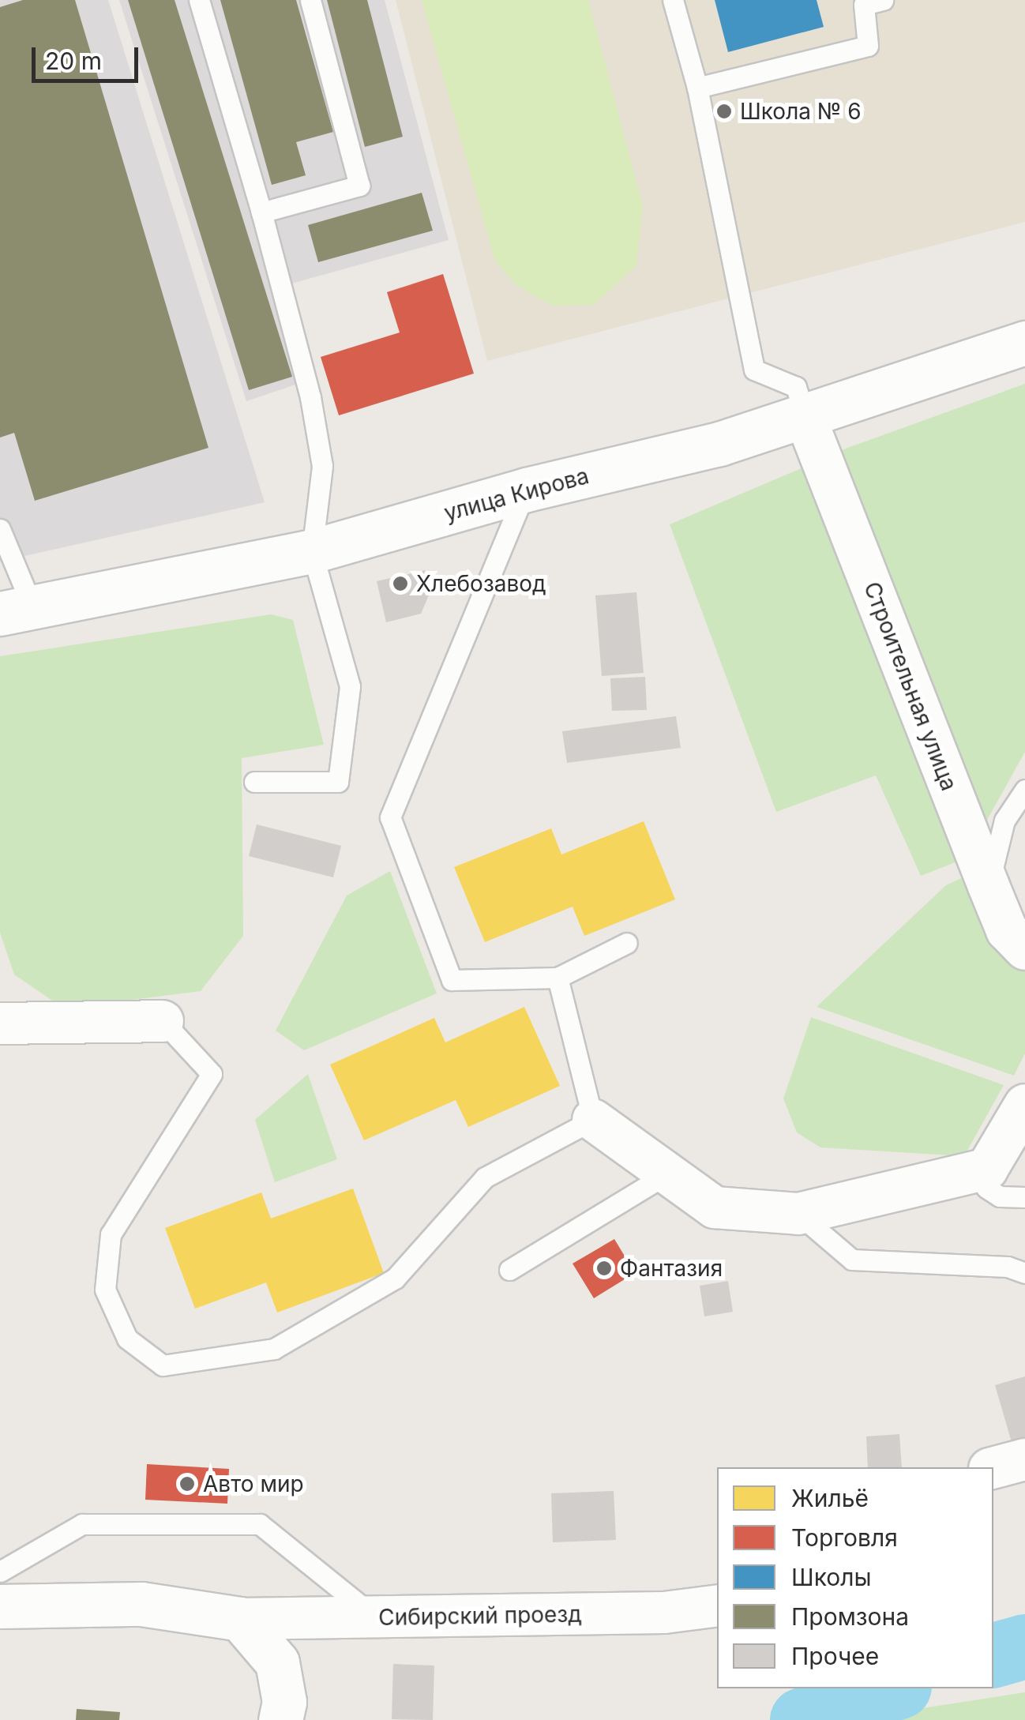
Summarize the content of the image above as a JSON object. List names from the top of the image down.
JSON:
{
  "streets": {
    "street": ["улица Кирова", "Строительная улица", "Сибирский проезд"]
  },
  "crossings": [
    ["улица Кирова", "Строительная улица"]
  ],
  "places": [
    "Школа № 6",
    "Хлебозавод",
    "Фантазия",
    "Авто мир"
  ],
  "legend": [
    "Жильё",
    "Торговля",
    "Школы",
    "Промзона",
    "Прочее"
  ],
  "scale_bar": "20 m"
}
